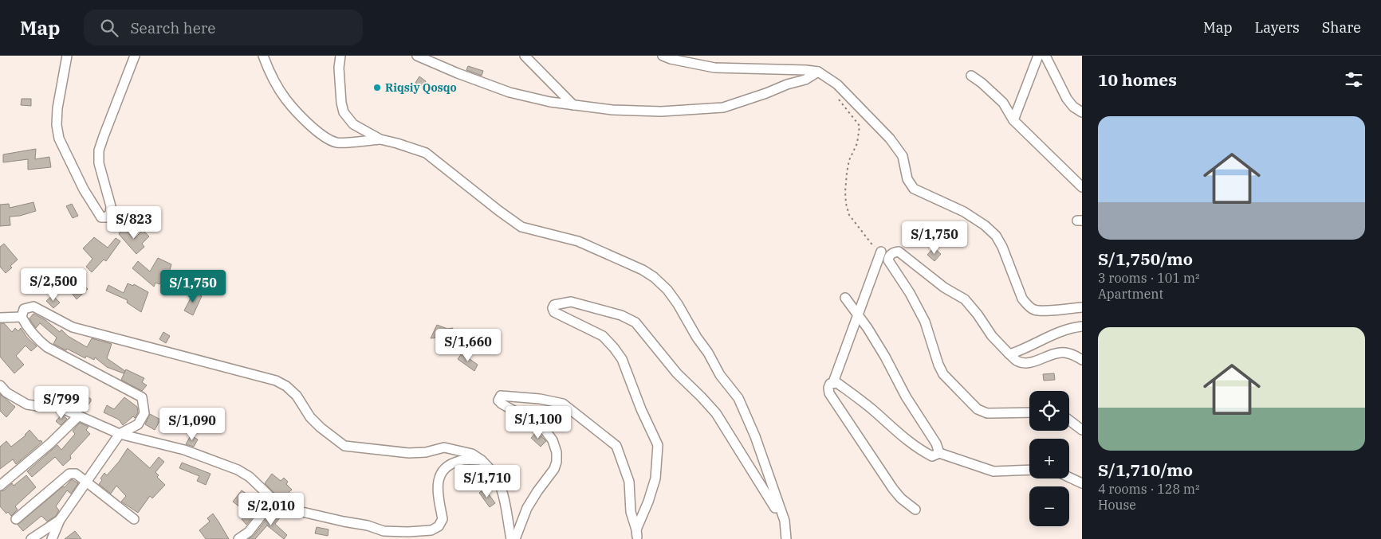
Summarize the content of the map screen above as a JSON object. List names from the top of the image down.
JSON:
{
  "places": ["Riqsiy Qosqo"],
  "page": {
    "header": "Map",
    "search": "Search here",
    "nav": ["Map", "Layers", "Share"],
    "heading": "10 homes",
    "list": [
      {
        "name": "S/1,750/mo",
        "note": "3 rooms · 101 m² · Apartment"
      },
      {
        "name": "S/1,710/mo",
        "note": "4 rooms · 128 m² · House"
      }
    ],
    "price": [
      "S/823",
      "S/1,750",
      "S/2,500",
      "S/1,750",
      "S/1,660",
      "S/799",
      "S/1,100",
      "S/1,090",
      "S/1,710",
      "S/2,010"
    ],
    "map_buttons": ["+", "−"]
  }
}
